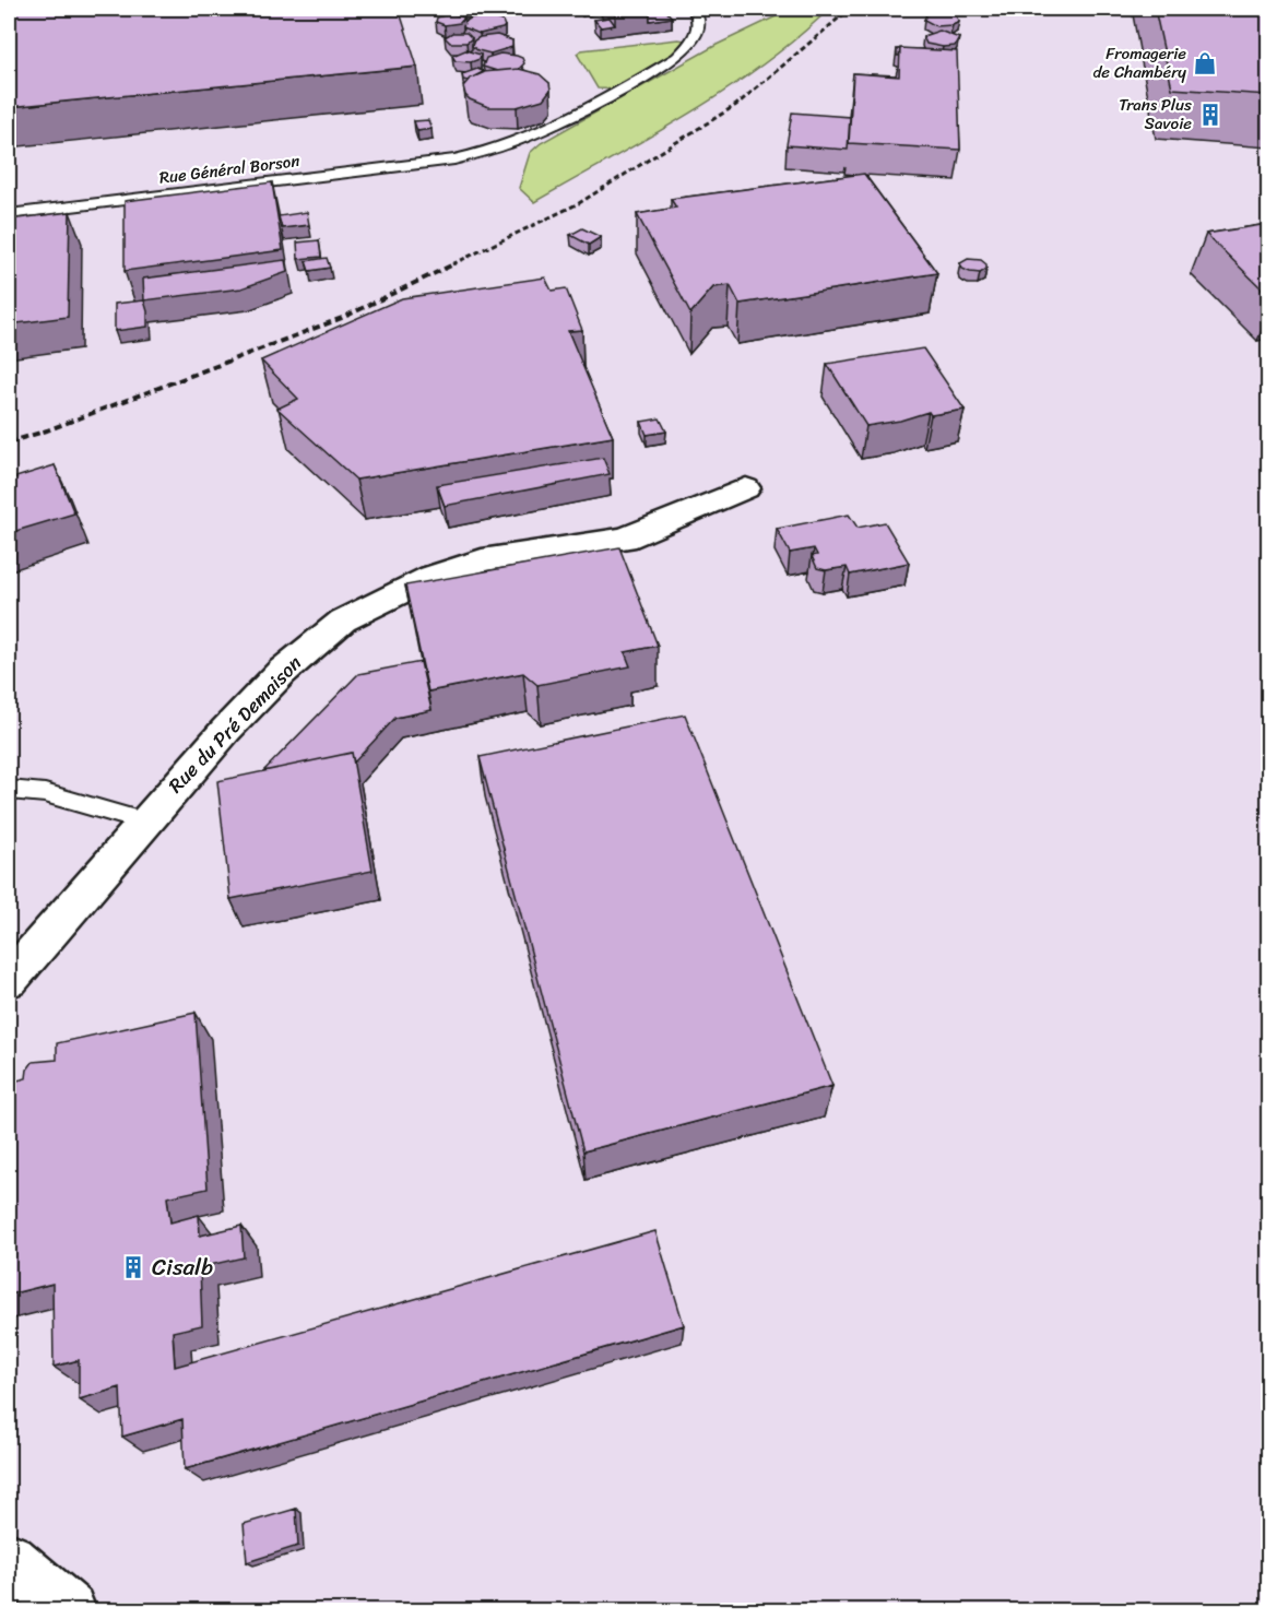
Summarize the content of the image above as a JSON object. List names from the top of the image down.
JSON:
{
  "streets": {
    "street": ["Rue du Pré Demaison"],
    "lane": ["Rue Général Borson"]
  },
  "places": {
    "shop": ["Fromagerie de Chambéry"],
    "building": ["Trans Plus Savoie", "Cisalb"]
  }
}
